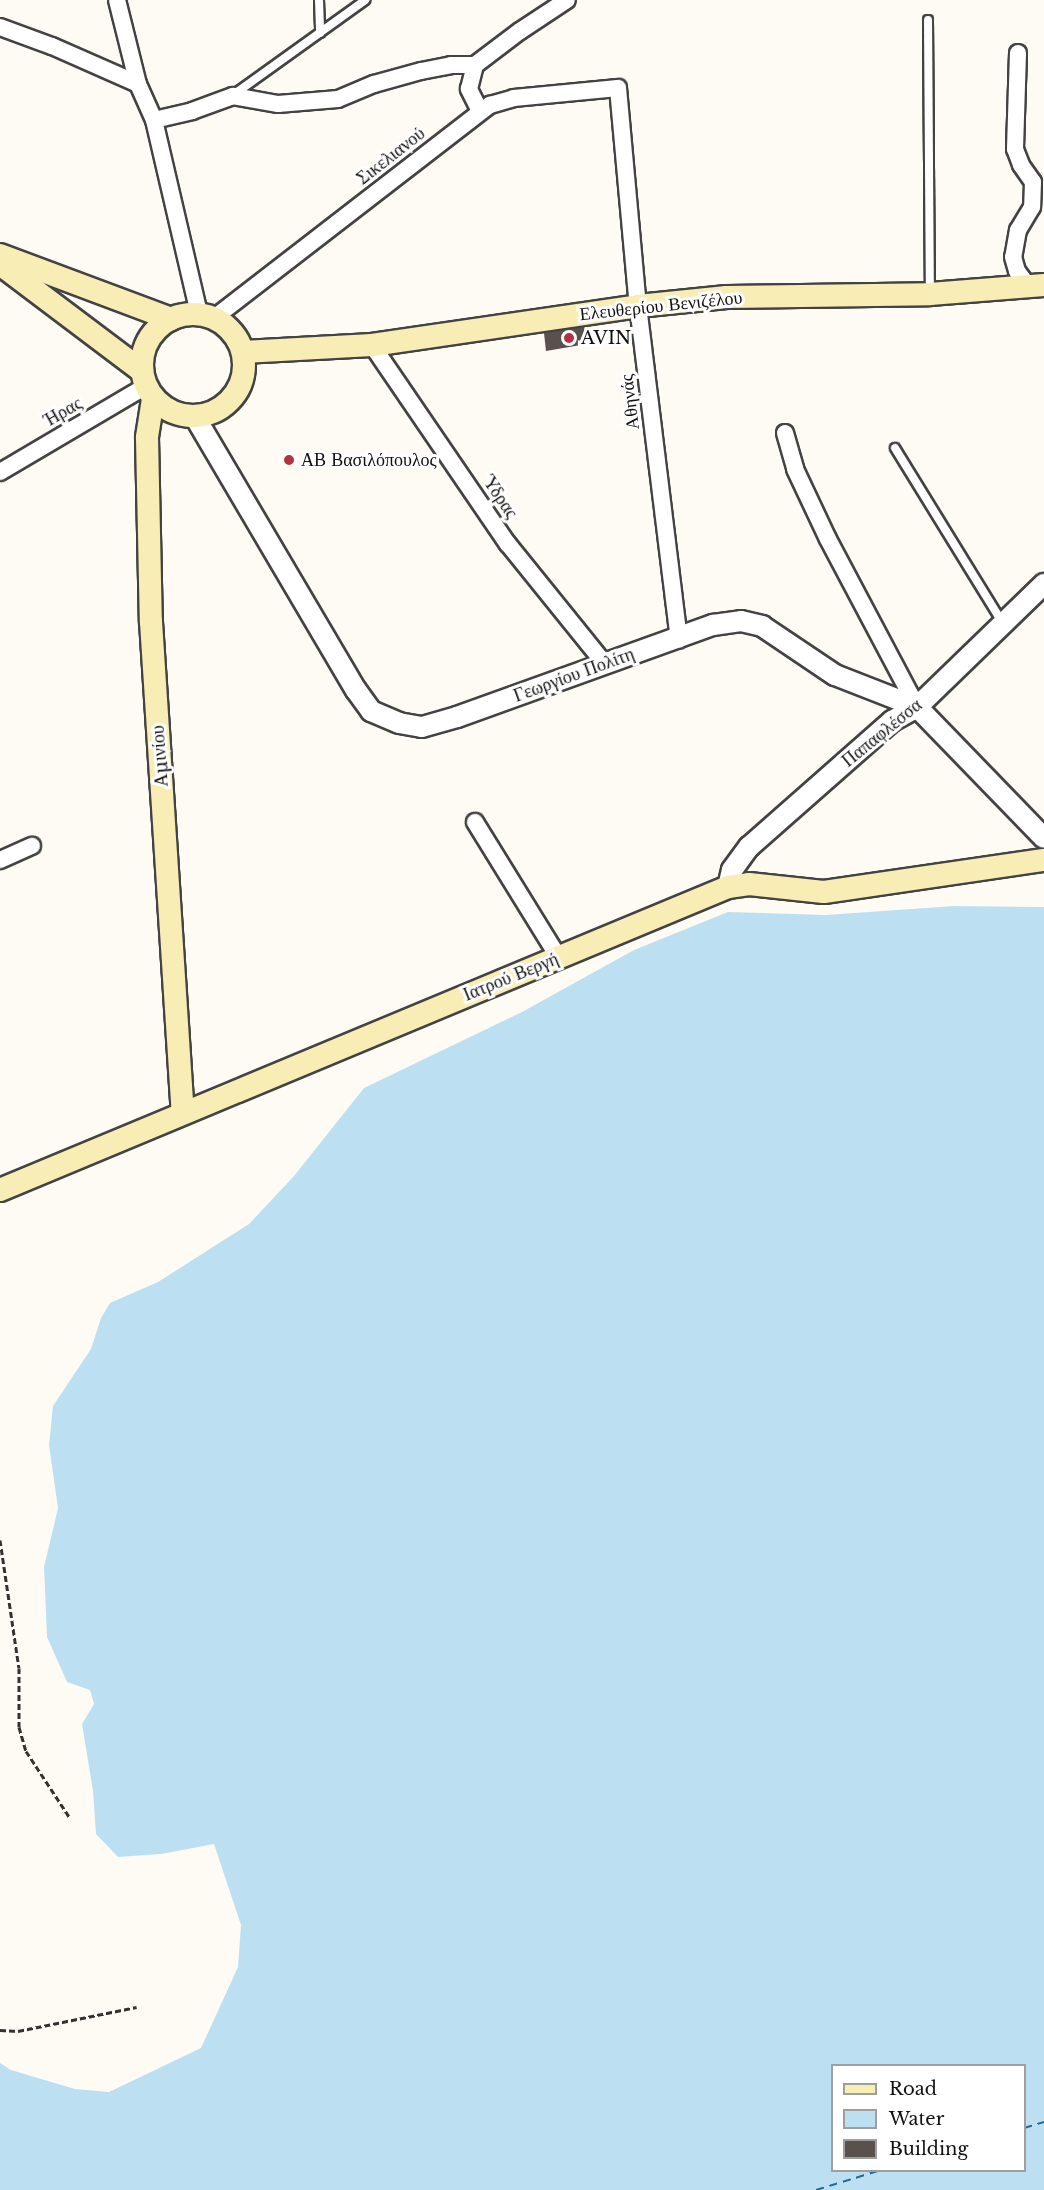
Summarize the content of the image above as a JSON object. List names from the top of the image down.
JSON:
{
  "streets": {
    "main road": ["Ελευθερίου Βενιζέλου", "Αμινίου", "Ιατρού Βεργή"],
    "street": [
      "Σικελιανού",
      "Αθηνάς",
      "Ήρας",
      "Ύδρας",
      "Γεωργίου Πολίτη",
      "Παπαφλέσσα"
    ]
  },
  "crossings": [
    ["Σικελιανού", "Ελευθερίου Βενιζέλου"],
    ["Σικελιανού", "Αθηνάς"],
    ["Σικελιανού", "Ήρας"],
    ["Σικελιανού", "Γεωργίου Πολίτη"],
    ["Σικελιανού", "Αμινίου"],
    ["Ελευθερίου Βενιζέλου", "Αθηνάς"],
    ["Ελευθερίου Βενιζέλου", "Ήρας"],
    ["Ελευθερίου Βενιζέλου", "Ύδρας"],
    ["Ελευθερίου Βενιζέλου", "Γεωργίου Πολίτη"],
    ["Ελευθερίου Βενιζέλου", "Αμινίου"],
    ["Αθηνάς", "Γεωργίου Πολίτη"],
    ["Ήρας", "Γεωργίου Πολίτη"],
    ["Ήρας", "Αμινίου"],
    ["Ύδρας", "Γεωργίου Πολίτη"],
    ["Γεωργίου Πολίτη", "Παπαφλέσσα"],
    ["Γεωργίου Πολίτη", "Αμινίου"],
    ["Παπαφλέσσα", "Ιατρού Βεργή"],
    ["Αμινίου", "Ιατρού Βεργή"]
  ],
  "places": ["AVIN", "ΑΒ Βασιλόπουλος"],
  "legend": ["Road", "Water", "Building"]
}
